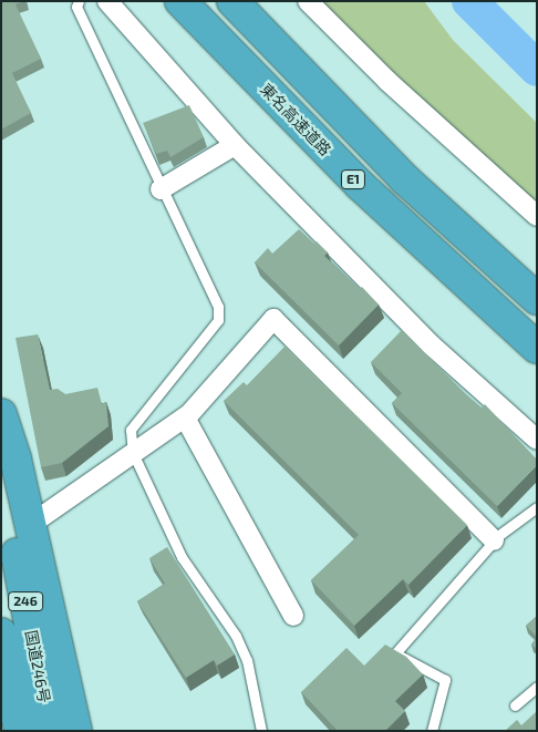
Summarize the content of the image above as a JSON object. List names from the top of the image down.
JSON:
{
  "streets": {
    "highway": [
      "東名高速道路",
      "E1",
      "246",
      "国道246号"
    ]
  }
}
